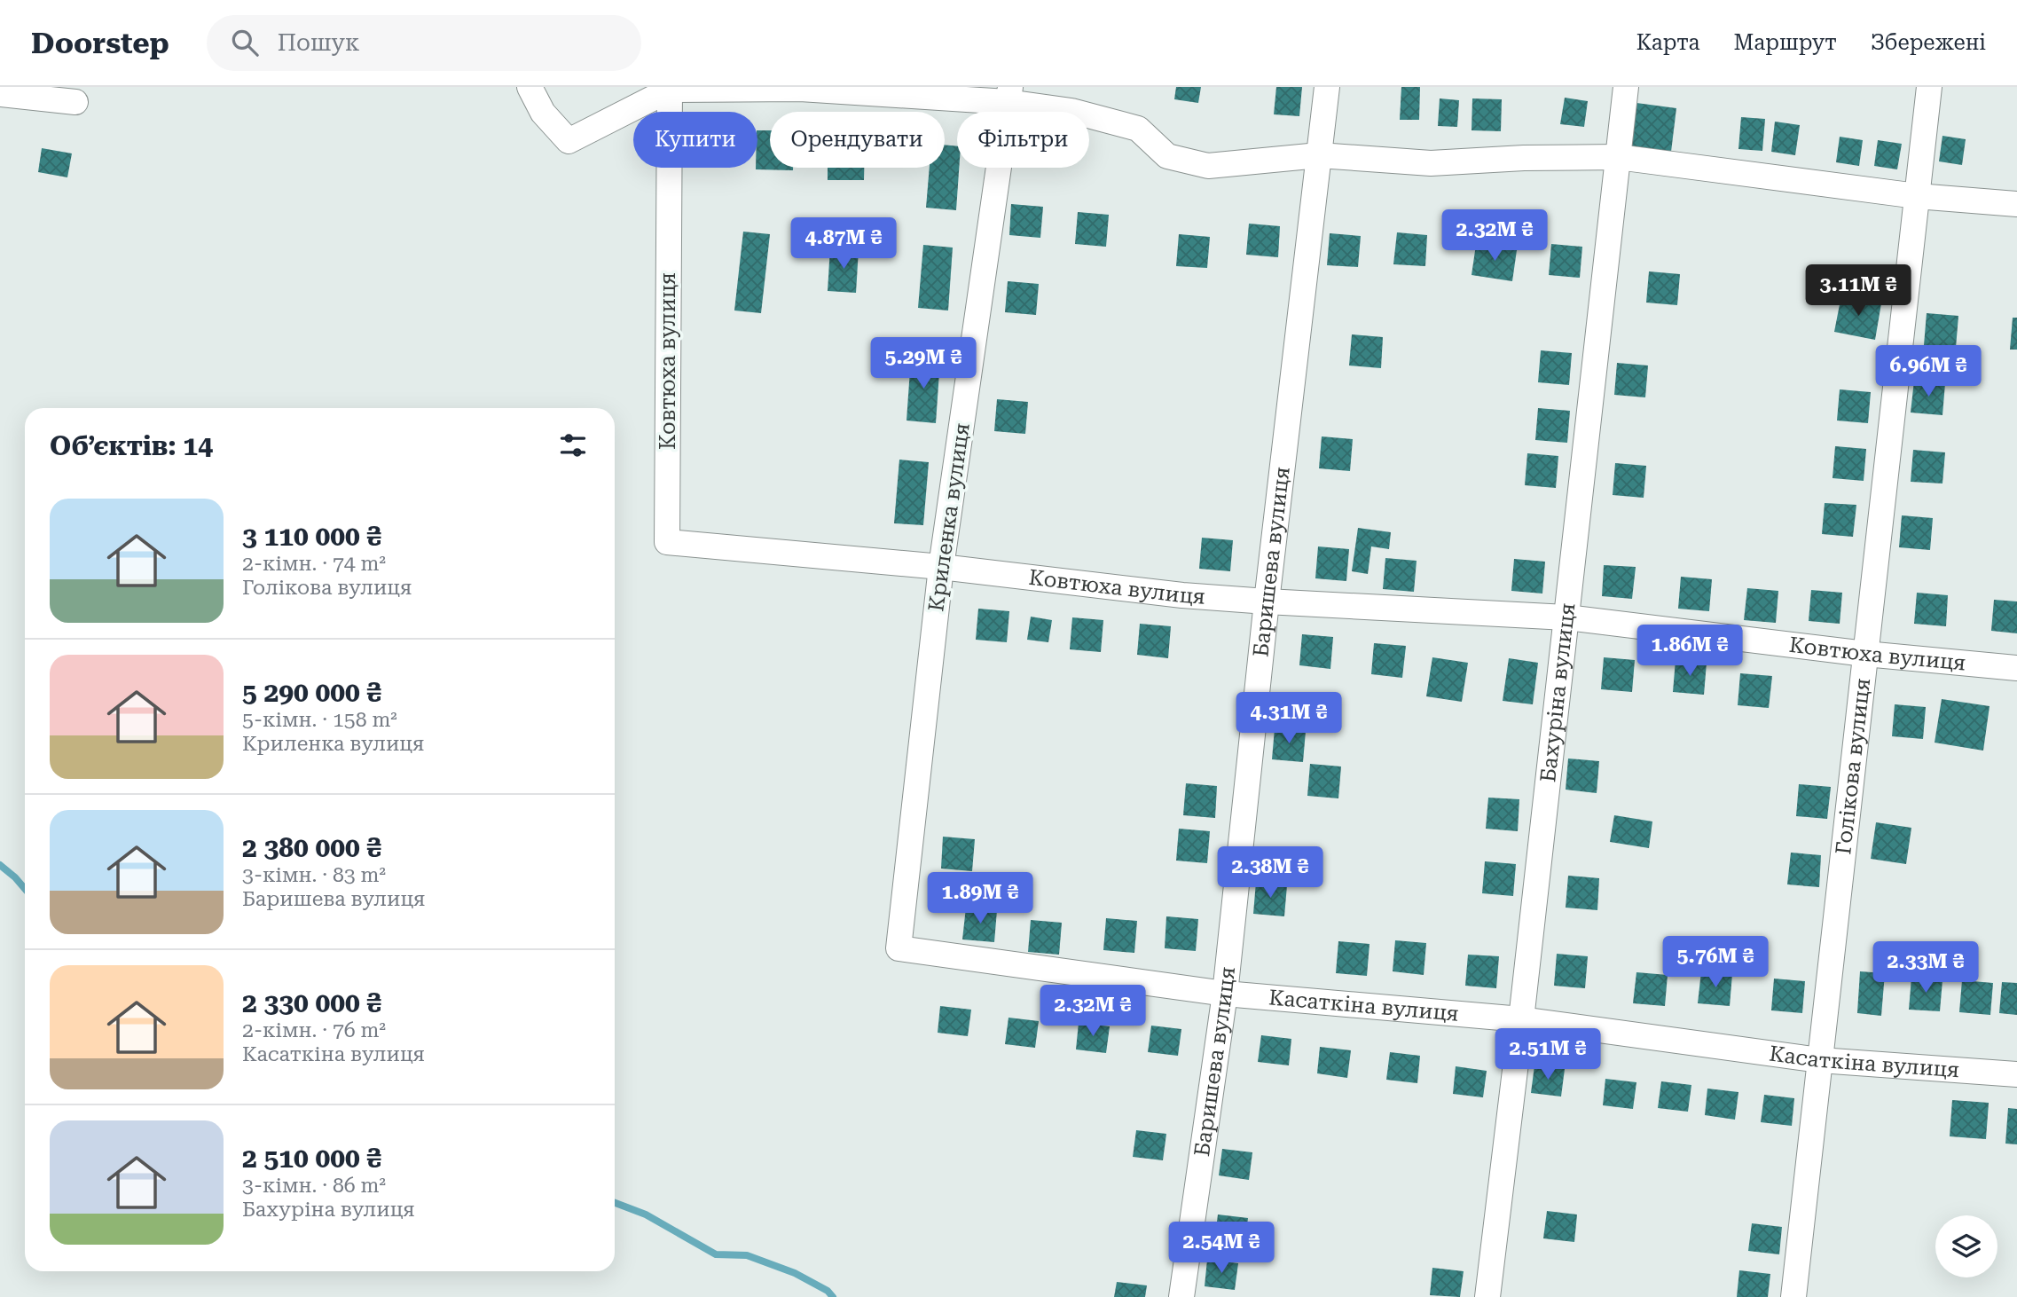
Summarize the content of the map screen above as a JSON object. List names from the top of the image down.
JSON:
{
  "streets": {
    "street": [
      "Ковтюха вулиця",
      "Криленка вулиця",
      "Баришева вулиця",
      "Бахуріна вулиця",
      "Голікова вулиця",
      "Касаткіна вулиця"
    ]
  },
  "crossings": [
    ["Ковтюха вулиця", "Криленка вулиця"],
    ["Ковтюха вулиця", "Баришева вулиця"],
    ["Ковтюха вулиця", "Бахуріна вулиця"],
    ["Ковтюха вулиця", "Голікова вулиця"],
    ["Криленка вулиця", "Касаткіна вулиця"],
    ["Баришева вулиця", "Касаткіна вулиця"],
    ["Бахуріна вулиця", "Касаткіна вулиця"],
    ["Голікова вулиця", "Касаткіна вулиця"]
  ],
  "page": {
    "header": "Doorstep",
    "search": "Пошук",
    "nav": ["Карта", "Маршрут", "Збережені"],
    "chip": ["Купити", "Орендувати", "Фільтри"],
    "price": [
      "2.32M ₴",
      "4.87M ₴",
      "3.11M ₴",
      "5.29M ₴",
      "6.96M ₴",
      "1.86M ₴",
      "4.31M ₴",
      "2.38M ₴",
      "1.89M ₴",
      "5.76M ₴",
      "2.33M ₴",
      "2.32M ₴",
      "2.51M ₴",
      "2.54M ₴"
    ],
    "heading": "Об’єктів: 14",
    "list": [
      {
        "name": "3 110 000 ₴",
        "note": "2-кімн. · 74 m² · Голікова вулиця"
      },
      {
        "name": "5 290 000 ₴",
        "note": "5-кімн. · 158 m² · Криленка вулиця"
      },
      {
        "name": "2 380 000 ₴",
        "note": "3-кімн. · 83 m² · Баришева вулиця"
      },
      {
        "name": "2 330 000 ₴",
        "note": "2-кімн. · 76 m² · Касаткіна вулиця"
      },
      {
        "name": "2 510 000 ₴",
        "note": "3-кімн. · 86 m² · Бахуріна вулиця"
      }
    ]
  }
}
